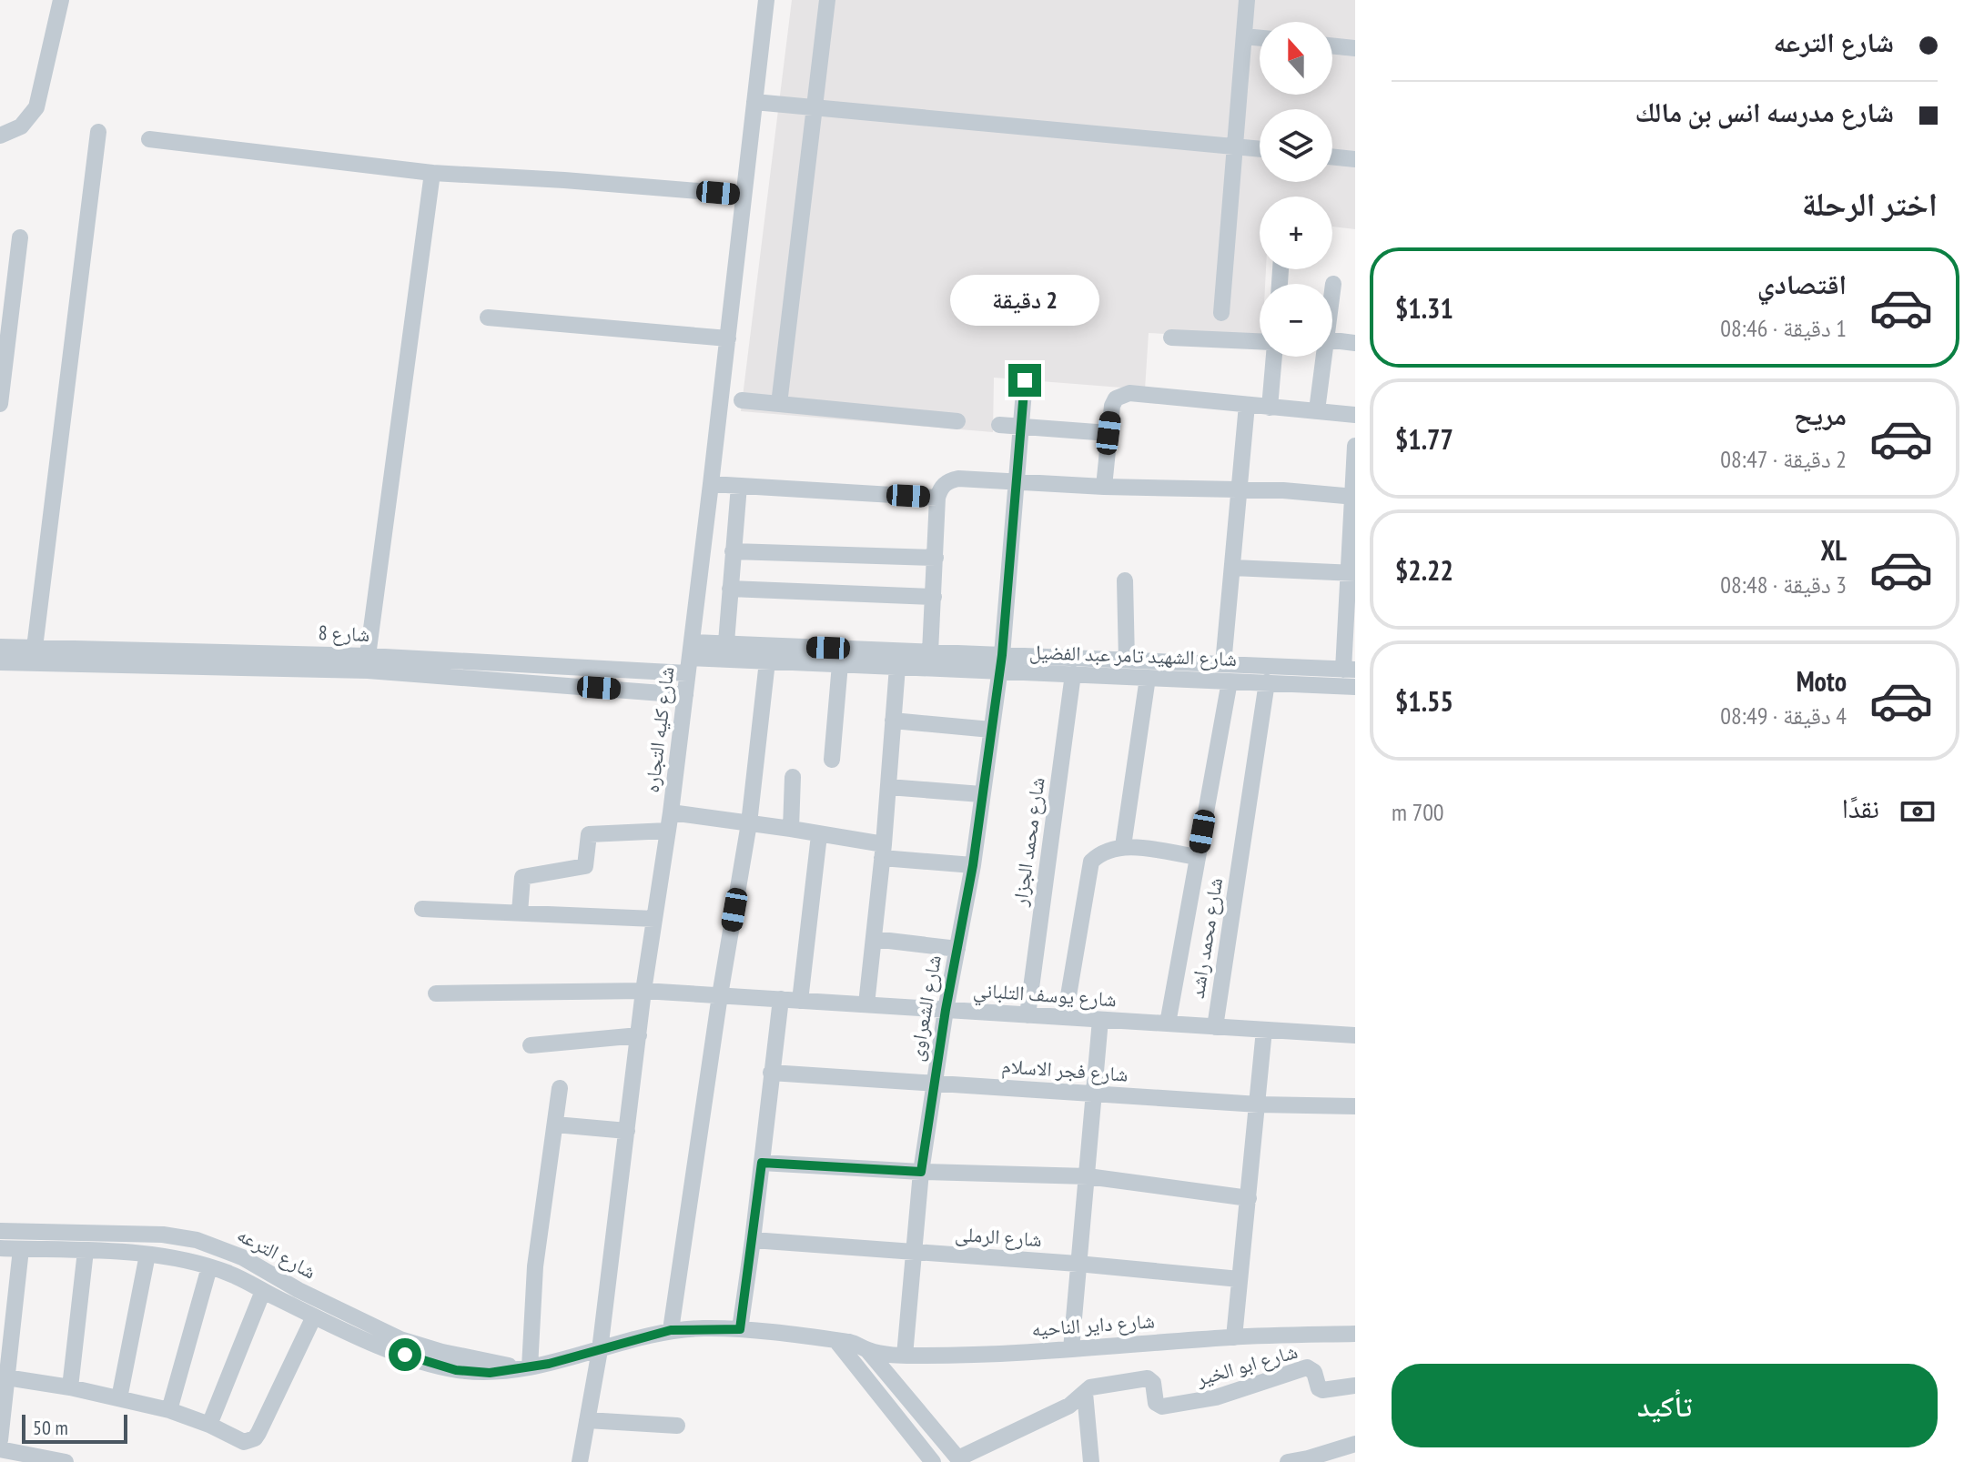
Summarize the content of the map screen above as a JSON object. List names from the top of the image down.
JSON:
{
  "streets": {
    "street": [
      "شارع 8",
      "شارع الشهيد تامر عبد الفضيل",
      "شارع كليه التجاره",
      "شارع محمد الجزار",
      "شارع محمد راشد",
      "شارع يوسف التلباني",
      "شارع الشعراوى",
      "شارع فجر الاسلام",
      "شارع الرملى",
      "شارع الترعه",
      "شارع داير الناحيه",
      "شارع ابو الخير"
    ]
  },
  "crossings": [
    ["شارع 8", "شارع الشهيد تامر عبد الفضيل"],
    ["شارع 8", "شارع كليه التجاره"],
    ["شارع الشهيد تامر عبد الفضيل", "شارع كليه التجاره"],
    ["شارع الشهيد تامر عبد الفضيل", "شارع محمد الجزار"],
    ["شارع الشهيد تامر عبد الفضيل", "شارع محمد راشد"],
    ["شارع الشهيد تامر عبد الفضيل", "شارع الشعراوى"],
    ["شارع كليه التجاره", "شارع يوسف التلباني"],
    ["شارع كليه التجاره", "شارع الترعه"],
    ["شارع محمد الجزار", "شارع يوسف التلباني"],
    ["شارع محمد راشد", "شارع يوسف التلباني"],
    ["شارع يوسف التلباني", "شارع الشعراوى"],
    ["شارع الشعراوى", "شارع فجر الاسلام"],
    ["شارع الشعراوى", "شارع الرملى"],
    ["شارع الشعراوى", "شارع داير الناحيه"],
    ["شارع الترعه", "شارع داير الناحيه"]
  ],
  "scale_bar": "50 m",
  "north": "top",
  "page": {
    "banner": ["شارع الترعه", "شارع مدرسه انس بن مالك"],
    "map_buttons": ["+", "−"],
    "heading": "اختر الرحلة",
    "list": [
      {
        "name": "اقتصادي",
        "note": "1 دقيقة · 08:46",
        "value": "$1.31"
      },
      {
        "name": "مريح",
        "note": "2 دقيقة · 08:47",
        "value": "$1.77"
      },
      {
        "name": "XL",
        "note": "3 دقيقة · 08:48",
        "value": "$2.22"
      },
      {
        "name": "Moto",
        "note": "4 دقيقة · 08:49",
        "value": "$1.55"
      }
    ],
    "bubble": "2 دقيقة",
    "pay": ["نقدًا", "700 m"],
    "buttons": "تأكيد",
    "scale": "50 m"
  }
}
